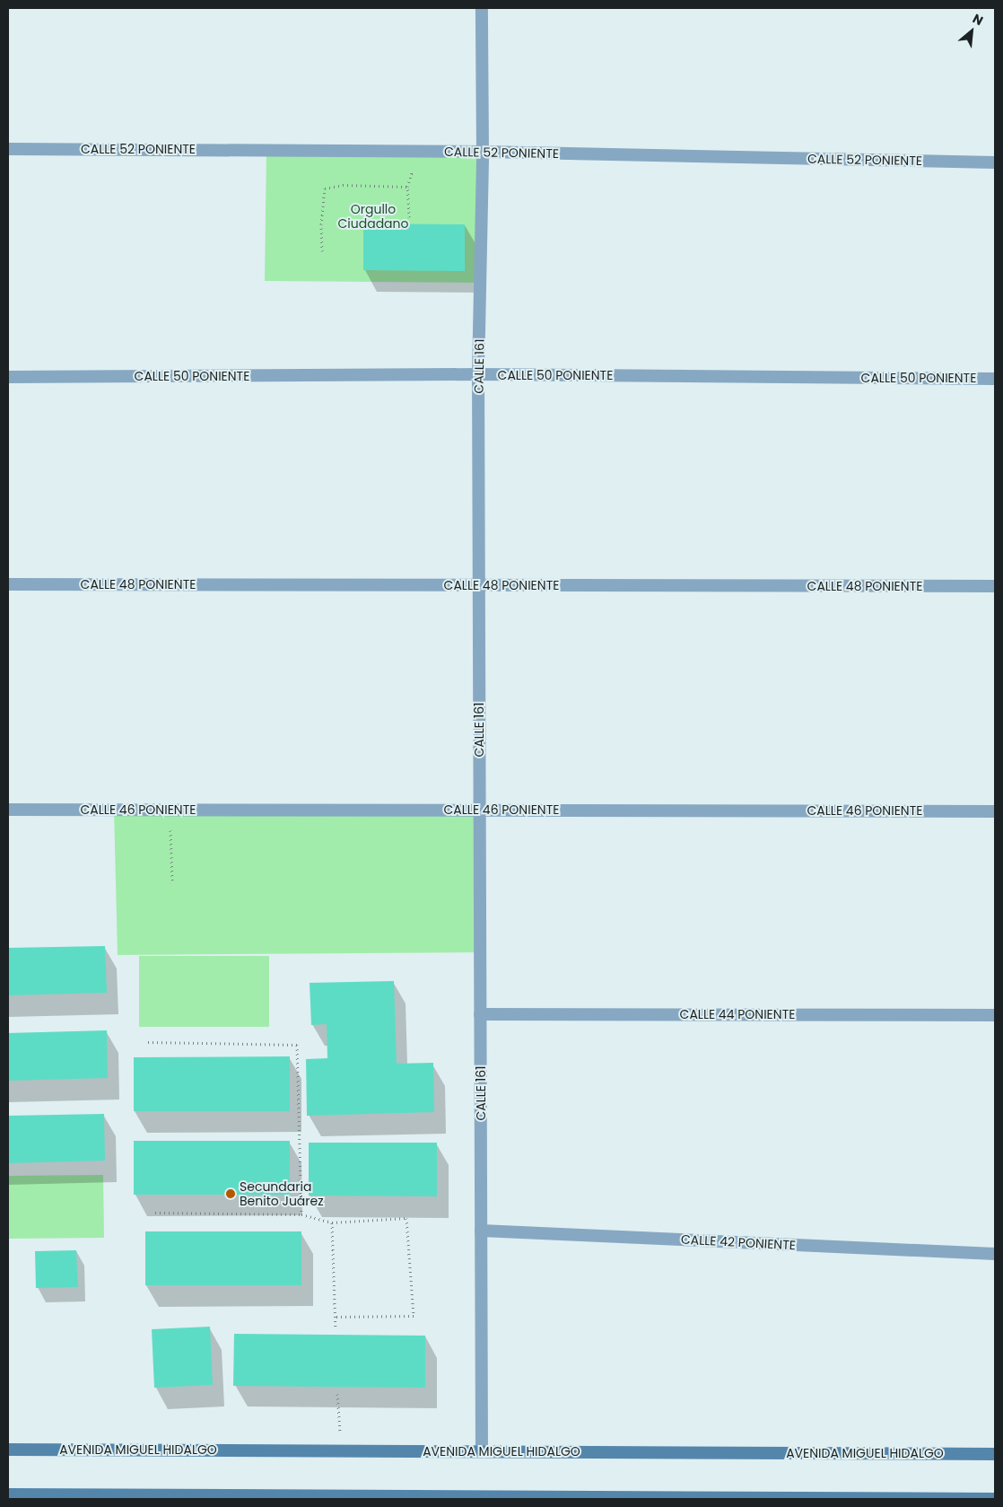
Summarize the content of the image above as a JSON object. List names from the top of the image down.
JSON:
{
  "streets": {
    "main road": ["AVENIDA MIGUEL HIDALGO"],
    "street": [
      "CALLE 52 PONIENTE",
      "CALLE 161",
      "CALLE 50 PONIENTE",
      "CALLE 48 PONIENTE",
      "CALLE 46 PONIENTE",
      "CALLE 44 PONIENTE",
      "CALLE 42 PONIENTE"
    ]
  },
  "crossings": [
    ["CALLE 52 PONIENTE", "CALLE 161"],
    ["CALLE 161", "CALLE 50 PONIENTE"],
    ["CALLE 161", "CALLE 48 PONIENTE"],
    ["CALLE 161", "CALLE 46 PONIENTE"],
    ["CALLE 161", "CALLE 44 PONIENTE"],
    ["CALLE 161", "CALLE 42 PONIENTE"],
    ["CALLE 161", "AVENIDA MIGUEL HIDALGO"]
  ],
  "parks": ["Orgullo Ciudadano"],
  "places": ["Secundaria Benito Juárez"],
  "north": "top right"
}
